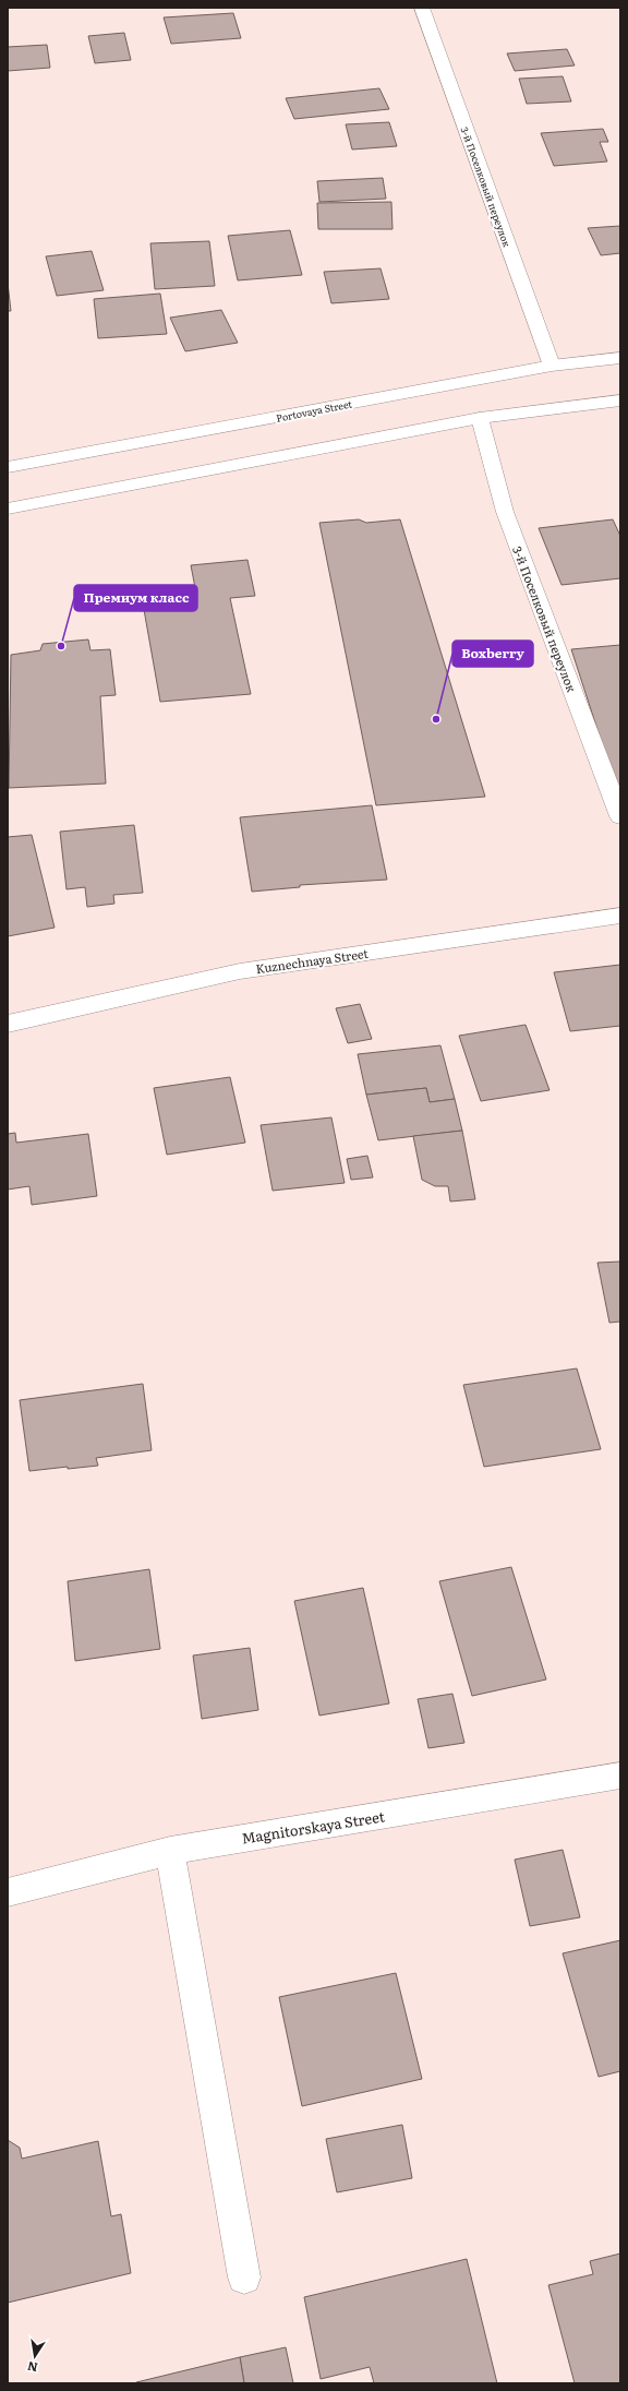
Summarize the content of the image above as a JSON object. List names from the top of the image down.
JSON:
{
  "streets": {
    "street": [
      "3-й Поселковый переулок",
      "Portovaya Street",
      "Kuznechnaya Street",
      "Magnitorskaya Street"
    ]
  },
  "crossings": [
    ["3-й Поселковый переулок", "Portovaya Street"]
  ],
  "places": ["Премиум класс", "Boxberry"],
  "north": "bottom"
}
